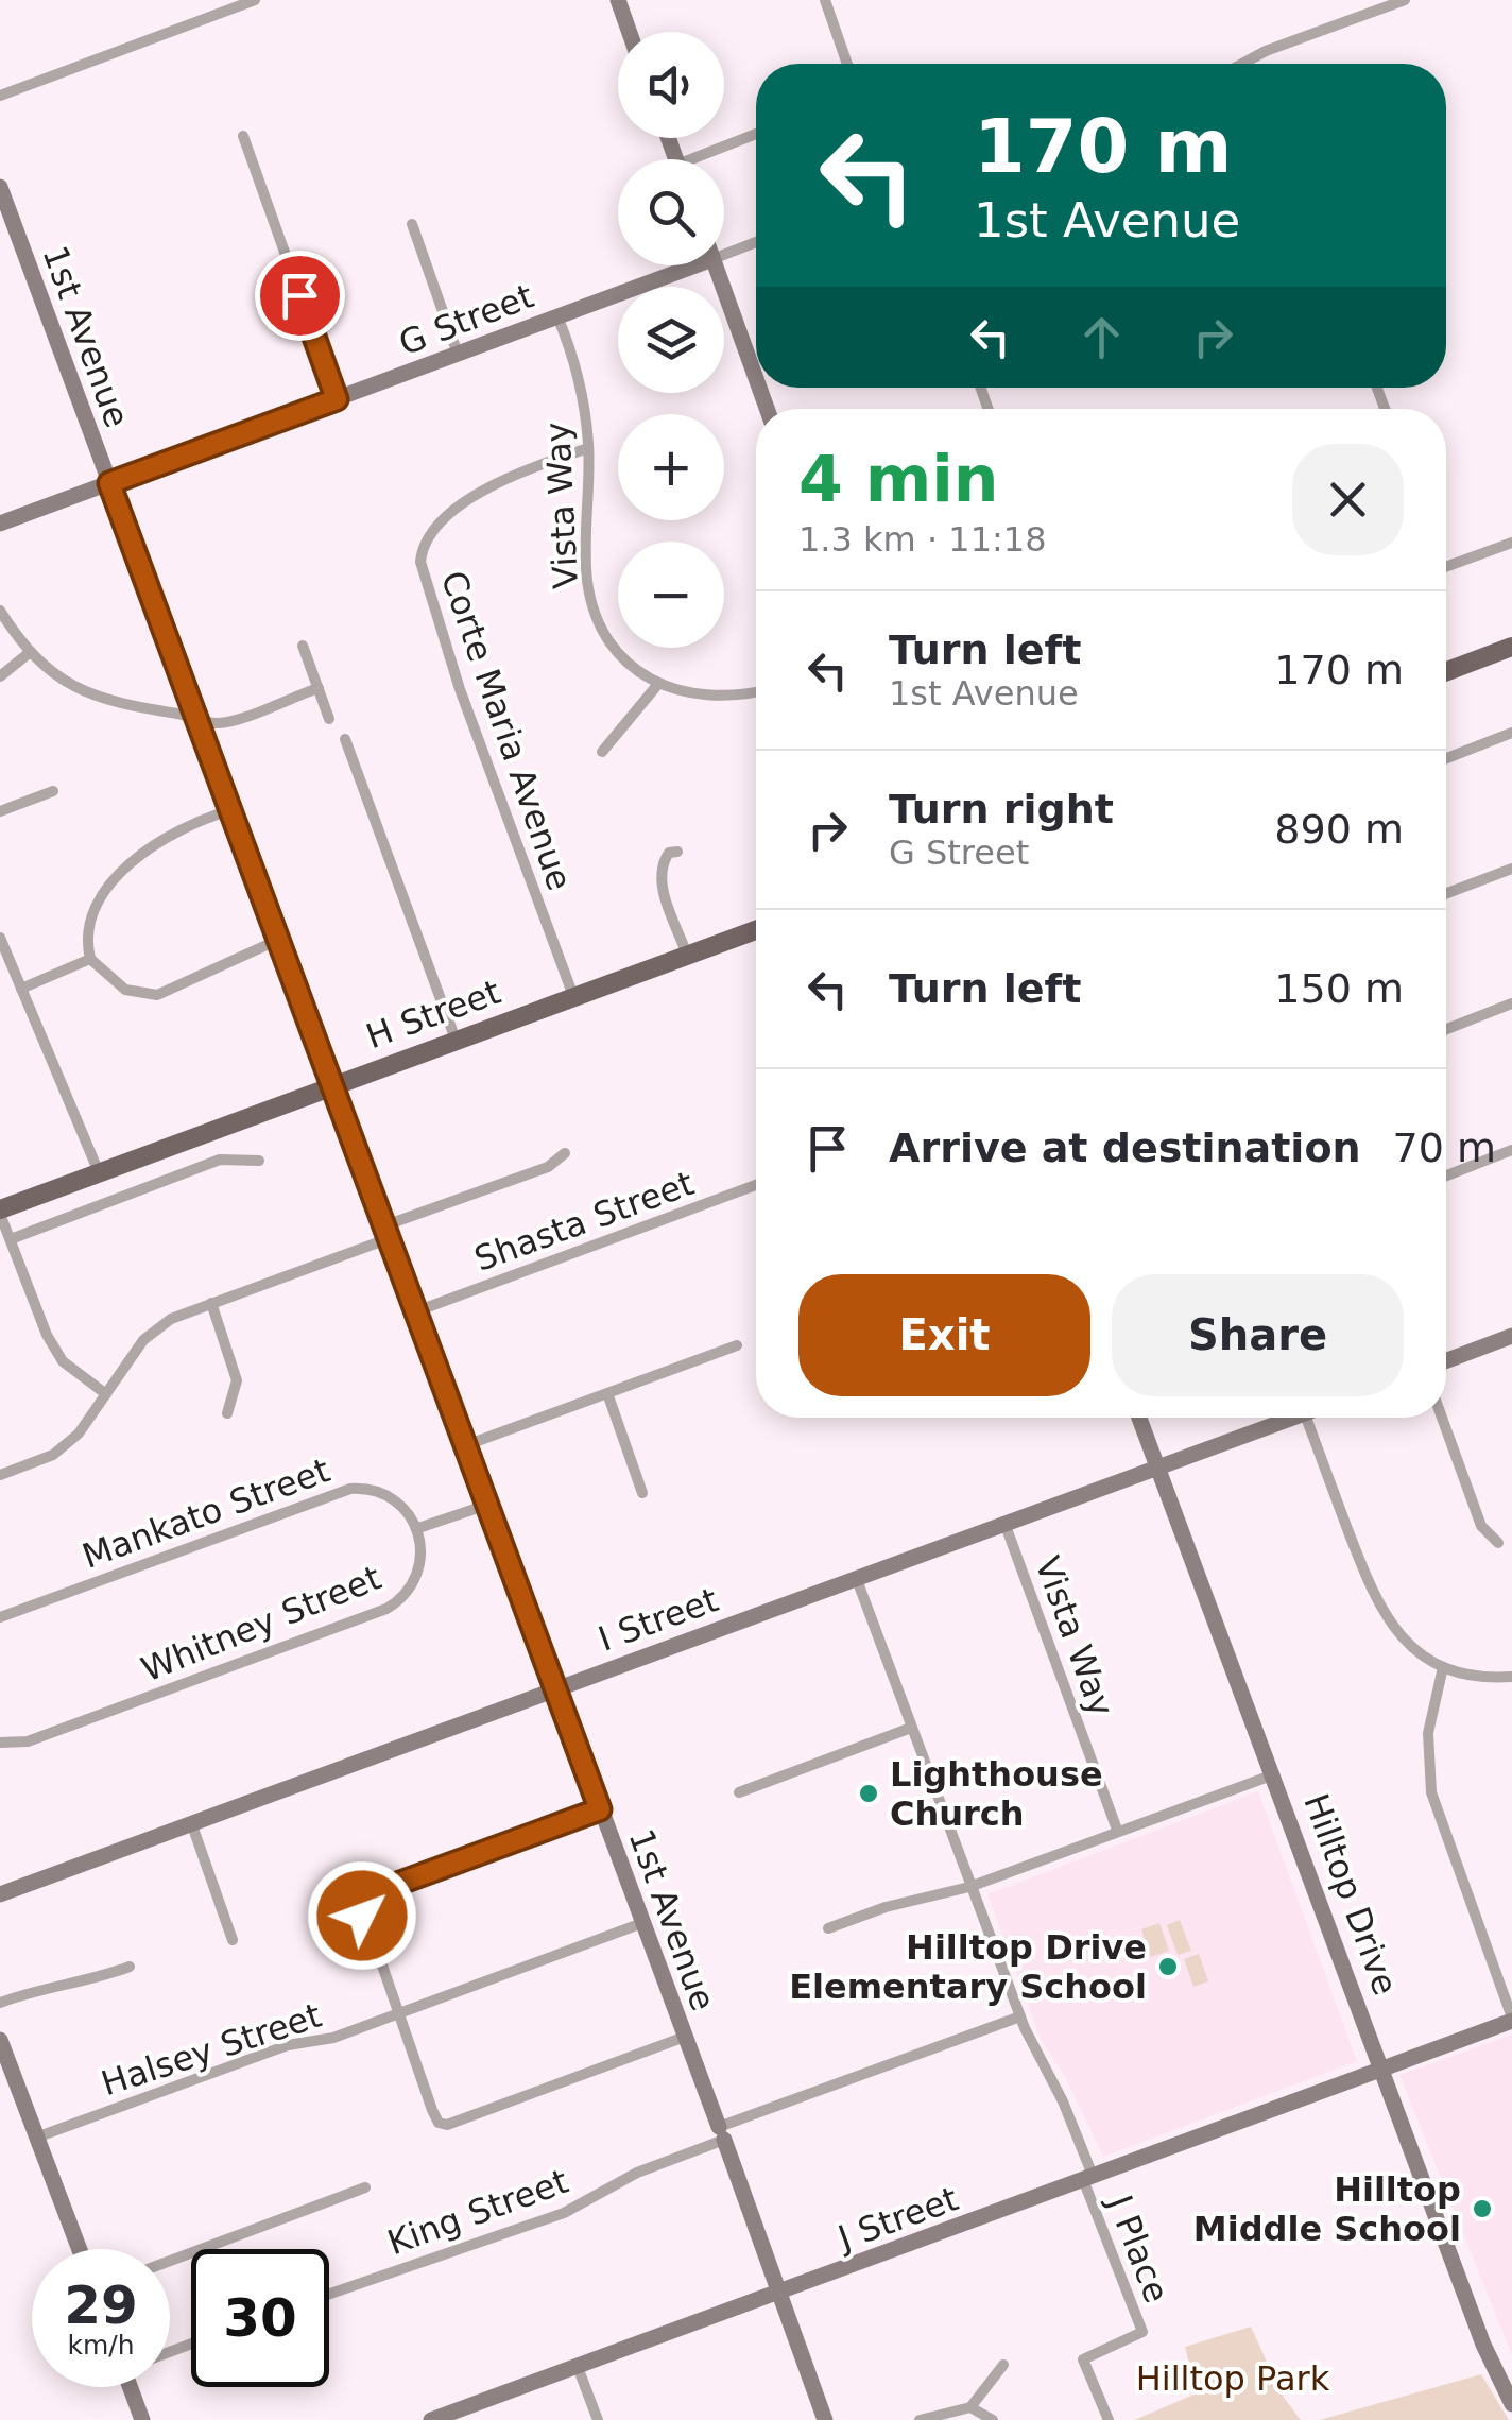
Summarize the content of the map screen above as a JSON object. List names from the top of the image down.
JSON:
{
  "streets": {
    "main road": ["H Street"],
    "street": [
      "G Street",
      "1st Avenue",
      "Vista Way",
      "Corte Maria Avenue",
      "Shasta Street",
      "Mankato Street",
      "I Street",
      "Whitney Street",
      "Hilltop Drive",
      "Halsey Street",
      "King Street",
      "J Street",
      "J Place"
    ]
  },
  "crossings": [
    ["G Street", "1st Avenue"],
    ["G Street", "Vista Way"],
    ["1st Avenue", "H Street"],
    ["1st Avenue", "Shasta Street"],
    ["1st Avenue", "I Street"],
    ["1st Avenue", "Halsey Street"],
    ["1st Avenue", "King Street"],
    ["1st Avenue", "J Street"],
    ["Vista Way", "Corte Maria Avenue"],
    ["Vista Way", "I Street"],
    ["Corte Maria Avenue", "H Street"],
    ["Mankato Street", "Whitney Street"],
    ["I Street", "Hilltop Drive"],
    ["Hilltop Drive", "J Street"],
    ["J Street", "J Place"]
  ],
  "parks": ["Hilltop Park"],
  "places": ["Lighthouse Church", "Hilltop Drive Elementary School", "Hilltop Middle School"],
  "page": {
    "map_buttons": ["+", "−"],
    "turn": ["170 m", "1st Avenue"],
    "heading": ["4 min", "1.3 km · 11:18"],
    "list": [
      {
        "name": "Turn left",
        "note": "1st Avenue",
        "value": "170 m"
      },
      {
        "name": "Turn right",
        "note": "G Street",
        "value": "890 m"
      },
      {
        "name": "Turn left",
        "value": "150 m"
      },
      {
        "name": "Arrive at destination",
        "value": "70 m"
      }
    ],
    "buttons": ["Exit", "Share"],
    "speed": "29 km/h",
    "limit": "30"
  }
}
